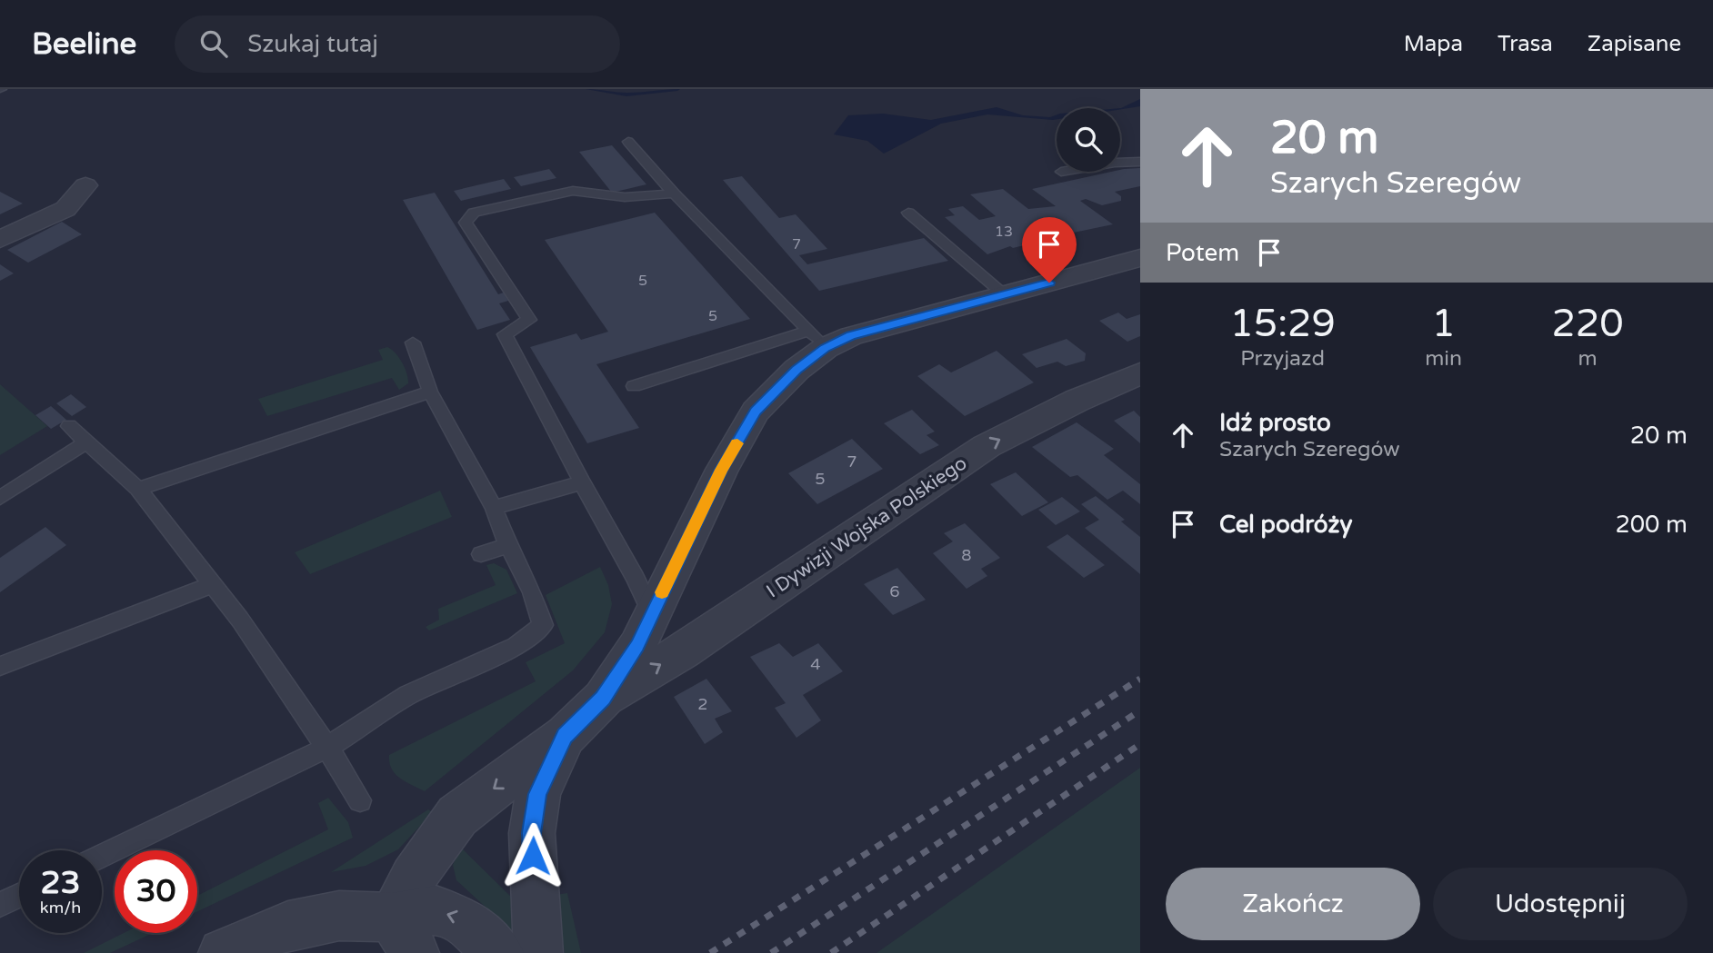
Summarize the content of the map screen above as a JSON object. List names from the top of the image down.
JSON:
{
  "streets": {
    "street": ["I Dywizji Wojska Polskiego"]
  },
  "house_numbers": [
    "13",
    "7",
    "5",
    "5",
    "7",
    "5",
    "8",
    "6",
    "4",
    "2"
  ],
  "page": {
    "header": "Beeline",
    "search": "Szukaj tutaj",
    "nav": ["Mapa", "Trasa", "Zapisane"],
    "turn": ["20 m", "Szarych Szeregów"],
    "then": "Potem",
    "eta": [
      "15:29",
      "Przyjazd",
      "1",
      "min",
      "220",
      "m"
    ],
    "list": [
      {
        "name": "Idź prosto",
        "note": "Szarych Szeregów",
        "value": "20 m"
      },
      {
        "name": "Cel podróży",
        "value": "200 m"
      }
    ],
    "speed": "23 km/h",
    "limit": "30",
    "buttons": ["Zakończ", "Udostępnij"]
  }
}
